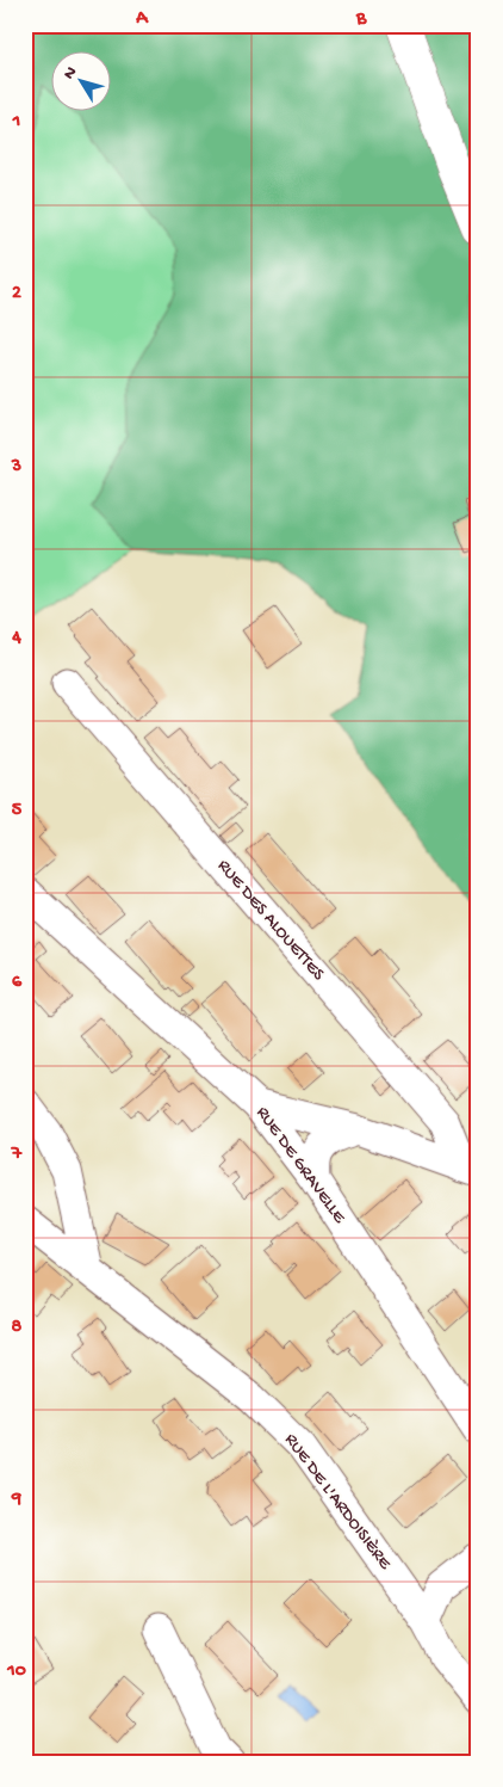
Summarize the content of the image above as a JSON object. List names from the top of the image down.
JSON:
{
  "streets": {
    "street": ["RUE DES ALOUETTES", "RUE DE GRAVELLE", "RUE DE L'ARDOISIÈRE"]
  },
  "north": "top left",
  "grid": {
    "columns": ["A", "B"],
    "rows": [
      "1",
      "2",
      "3",
      "4",
      "5",
      "6",
      "7",
      "8",
      "9",
      "10"
    ]
  }
}
